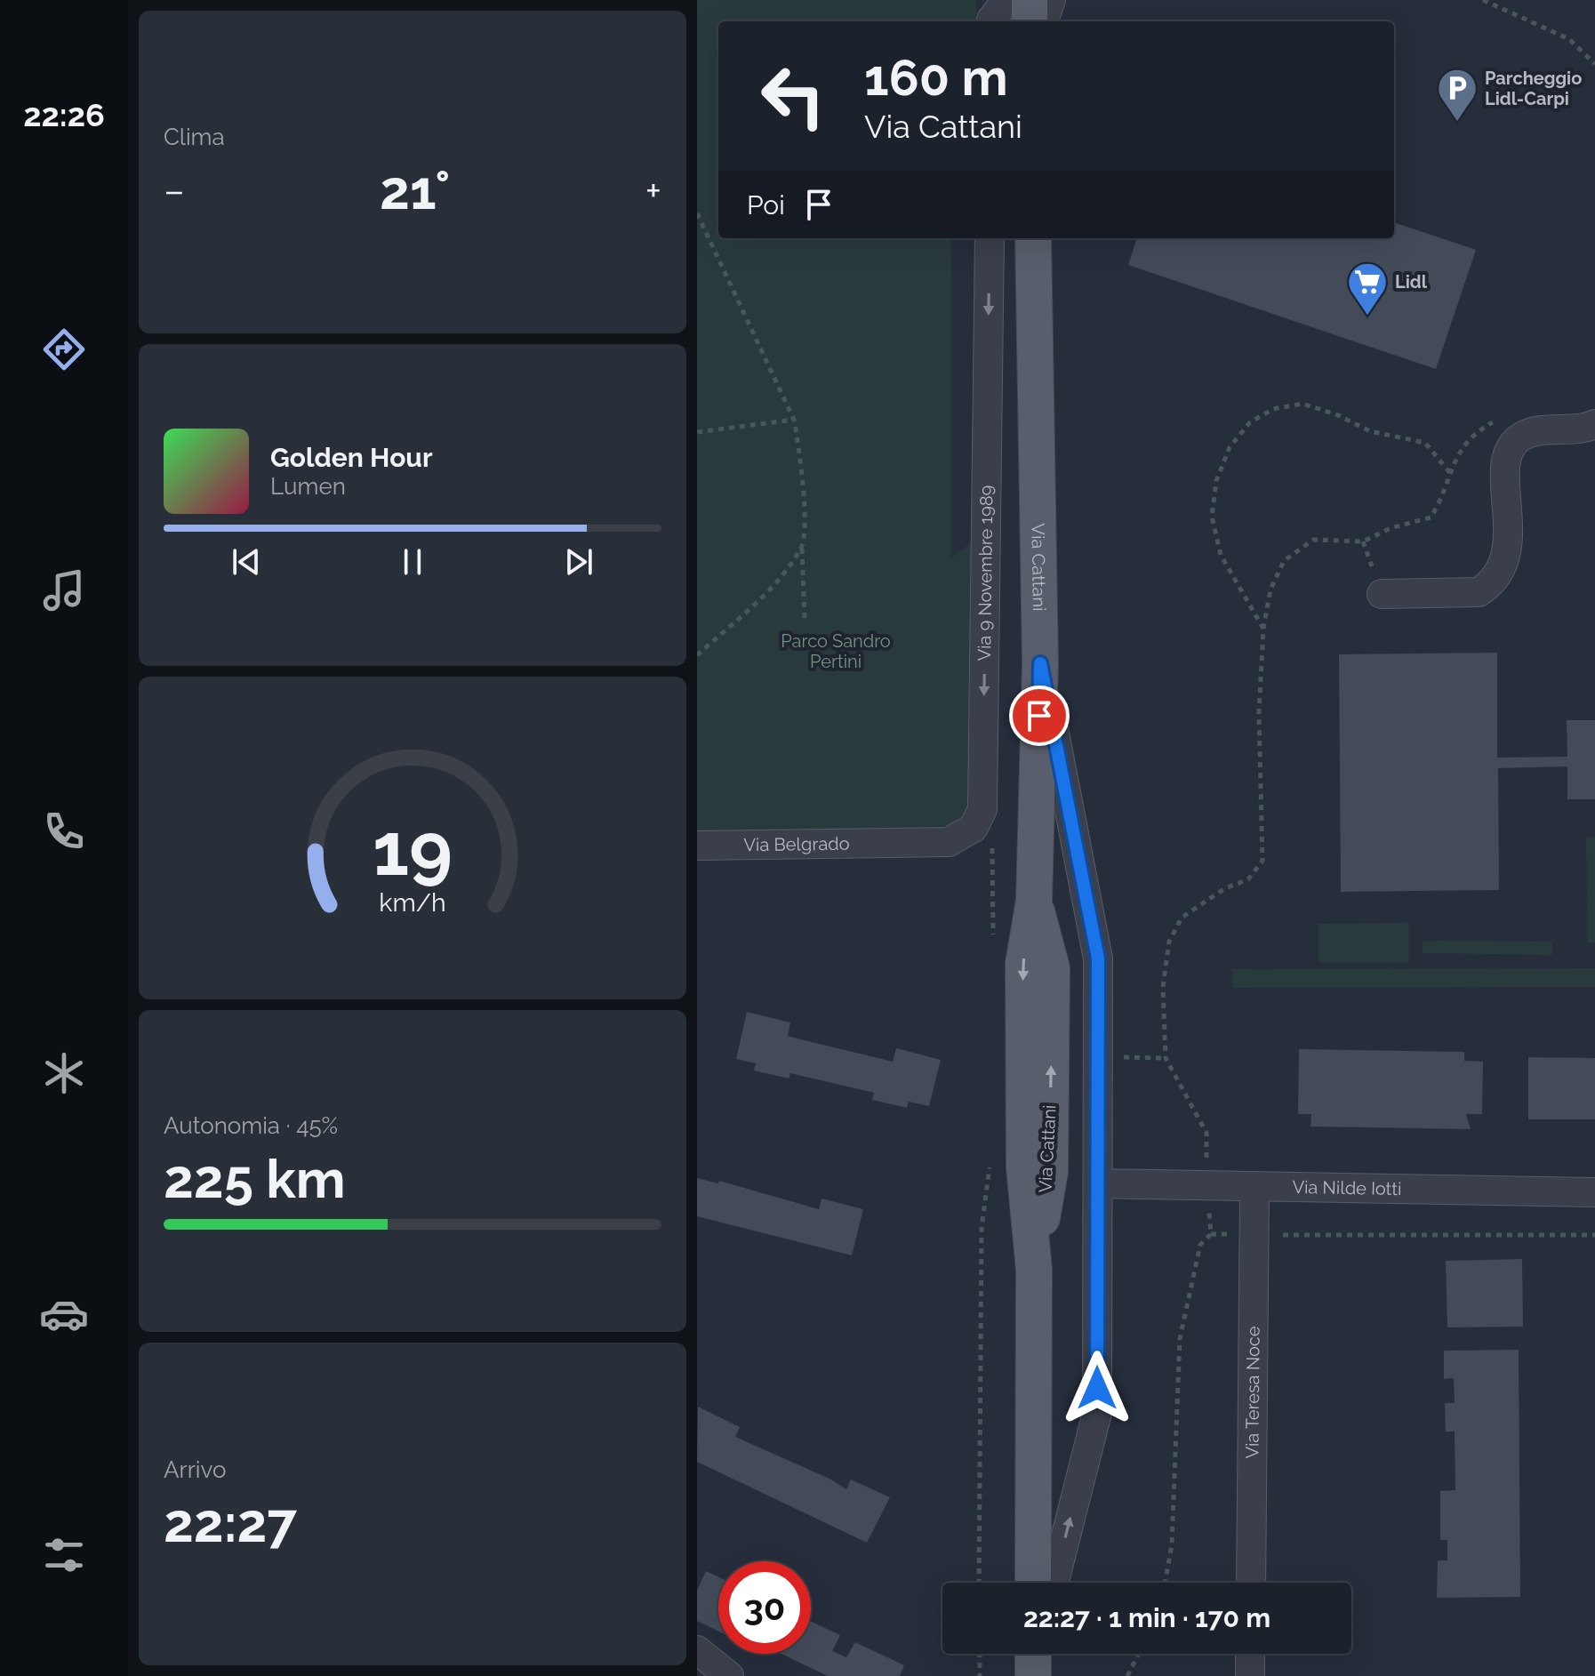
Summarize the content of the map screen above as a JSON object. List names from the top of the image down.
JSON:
{
  "streets": {
    "main road": ["Via Cattani"],
    "street": [
      "Via 9 Novembre 1989",
      "Via Belgrado",
      "Via Nilde Iotti",
      "Via Teresa Noce"
    ]
  },
  "crossings": [
    ["Via 9 Novembre 1989", "Via Belgrado"],
    ["Via Nilde Iotti", "Via Teresa Noce"]
  ],
  "one_way": ["Via 9 Novembre 1989"],
  "parks": ["Parco Sandro Pertini"],
  "places": {
    "parking": ["Parcheggio Lidl-Carpi"],
    "supermarket": ["Lidl"]
  },
  "page": {
    "tabs": "22:26",
    "tile": [
      "Clima",
      ["Autonomia · 45%", "225 km"],
      ["Arrivo", "22:27"]
    ],
    "turn": ["160 m", "Via Cattani"],
    "heat": ["−", "21°", "+"],
    "then": "Poi",
    "song": ["Golden Hour", "Lumen"],
    "limit": "30",
    "trip": "22:27 · 1 min · 170 m",
    "gauge": ["19", "km/h"]
  }
}
